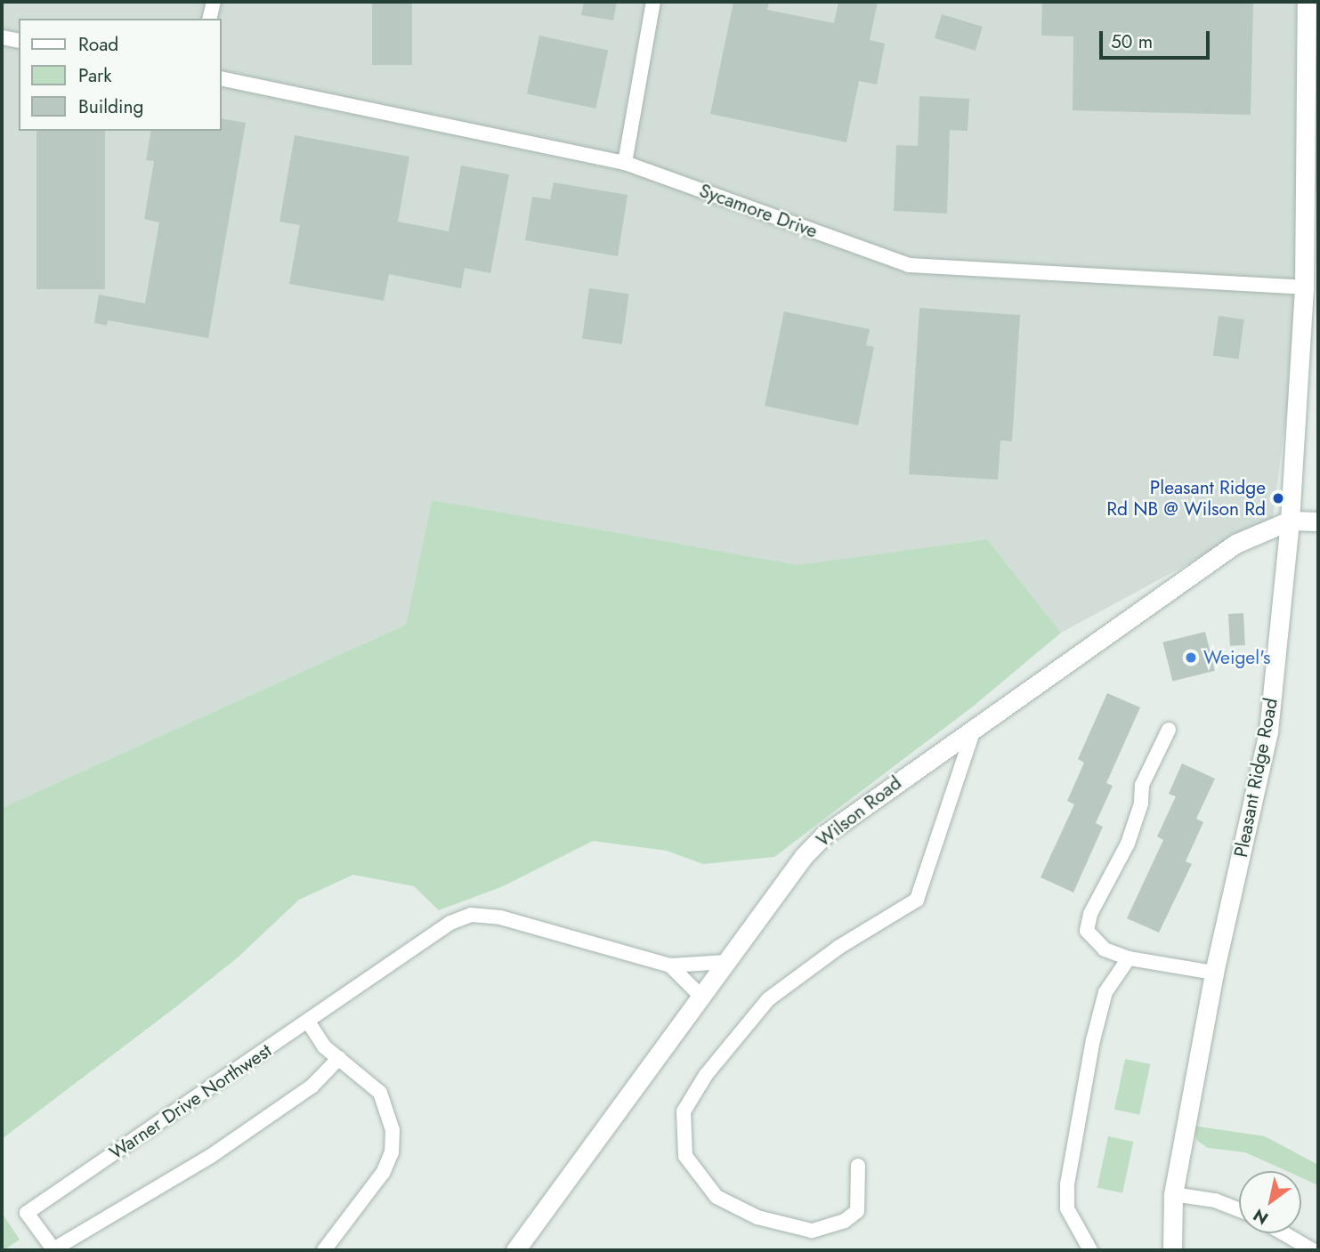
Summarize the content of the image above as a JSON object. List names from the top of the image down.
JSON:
{
  "streets": {
    "main road": ["Pleasant Ridge Road", "Wilson Road"],
    "street": ["Sycamore Drive", "Warner Drive Northwest"]
  },
  "crossings": [
    ["Sycamore Drive", "Pleasant Ridge Road"],
    ["Pleasant Ridge Road", "Wilson Road"],
    ["Wilson Road", "Warner Drive Northwest"]
  ],
  "places": ["Pleasant Ridge Rd NB @ Wilson Rd", "Weigel's"],
  "legend": ["Road", "Park", "Building"],
  "scale_bar": "50 m",
  "north": "bottom left"
}
